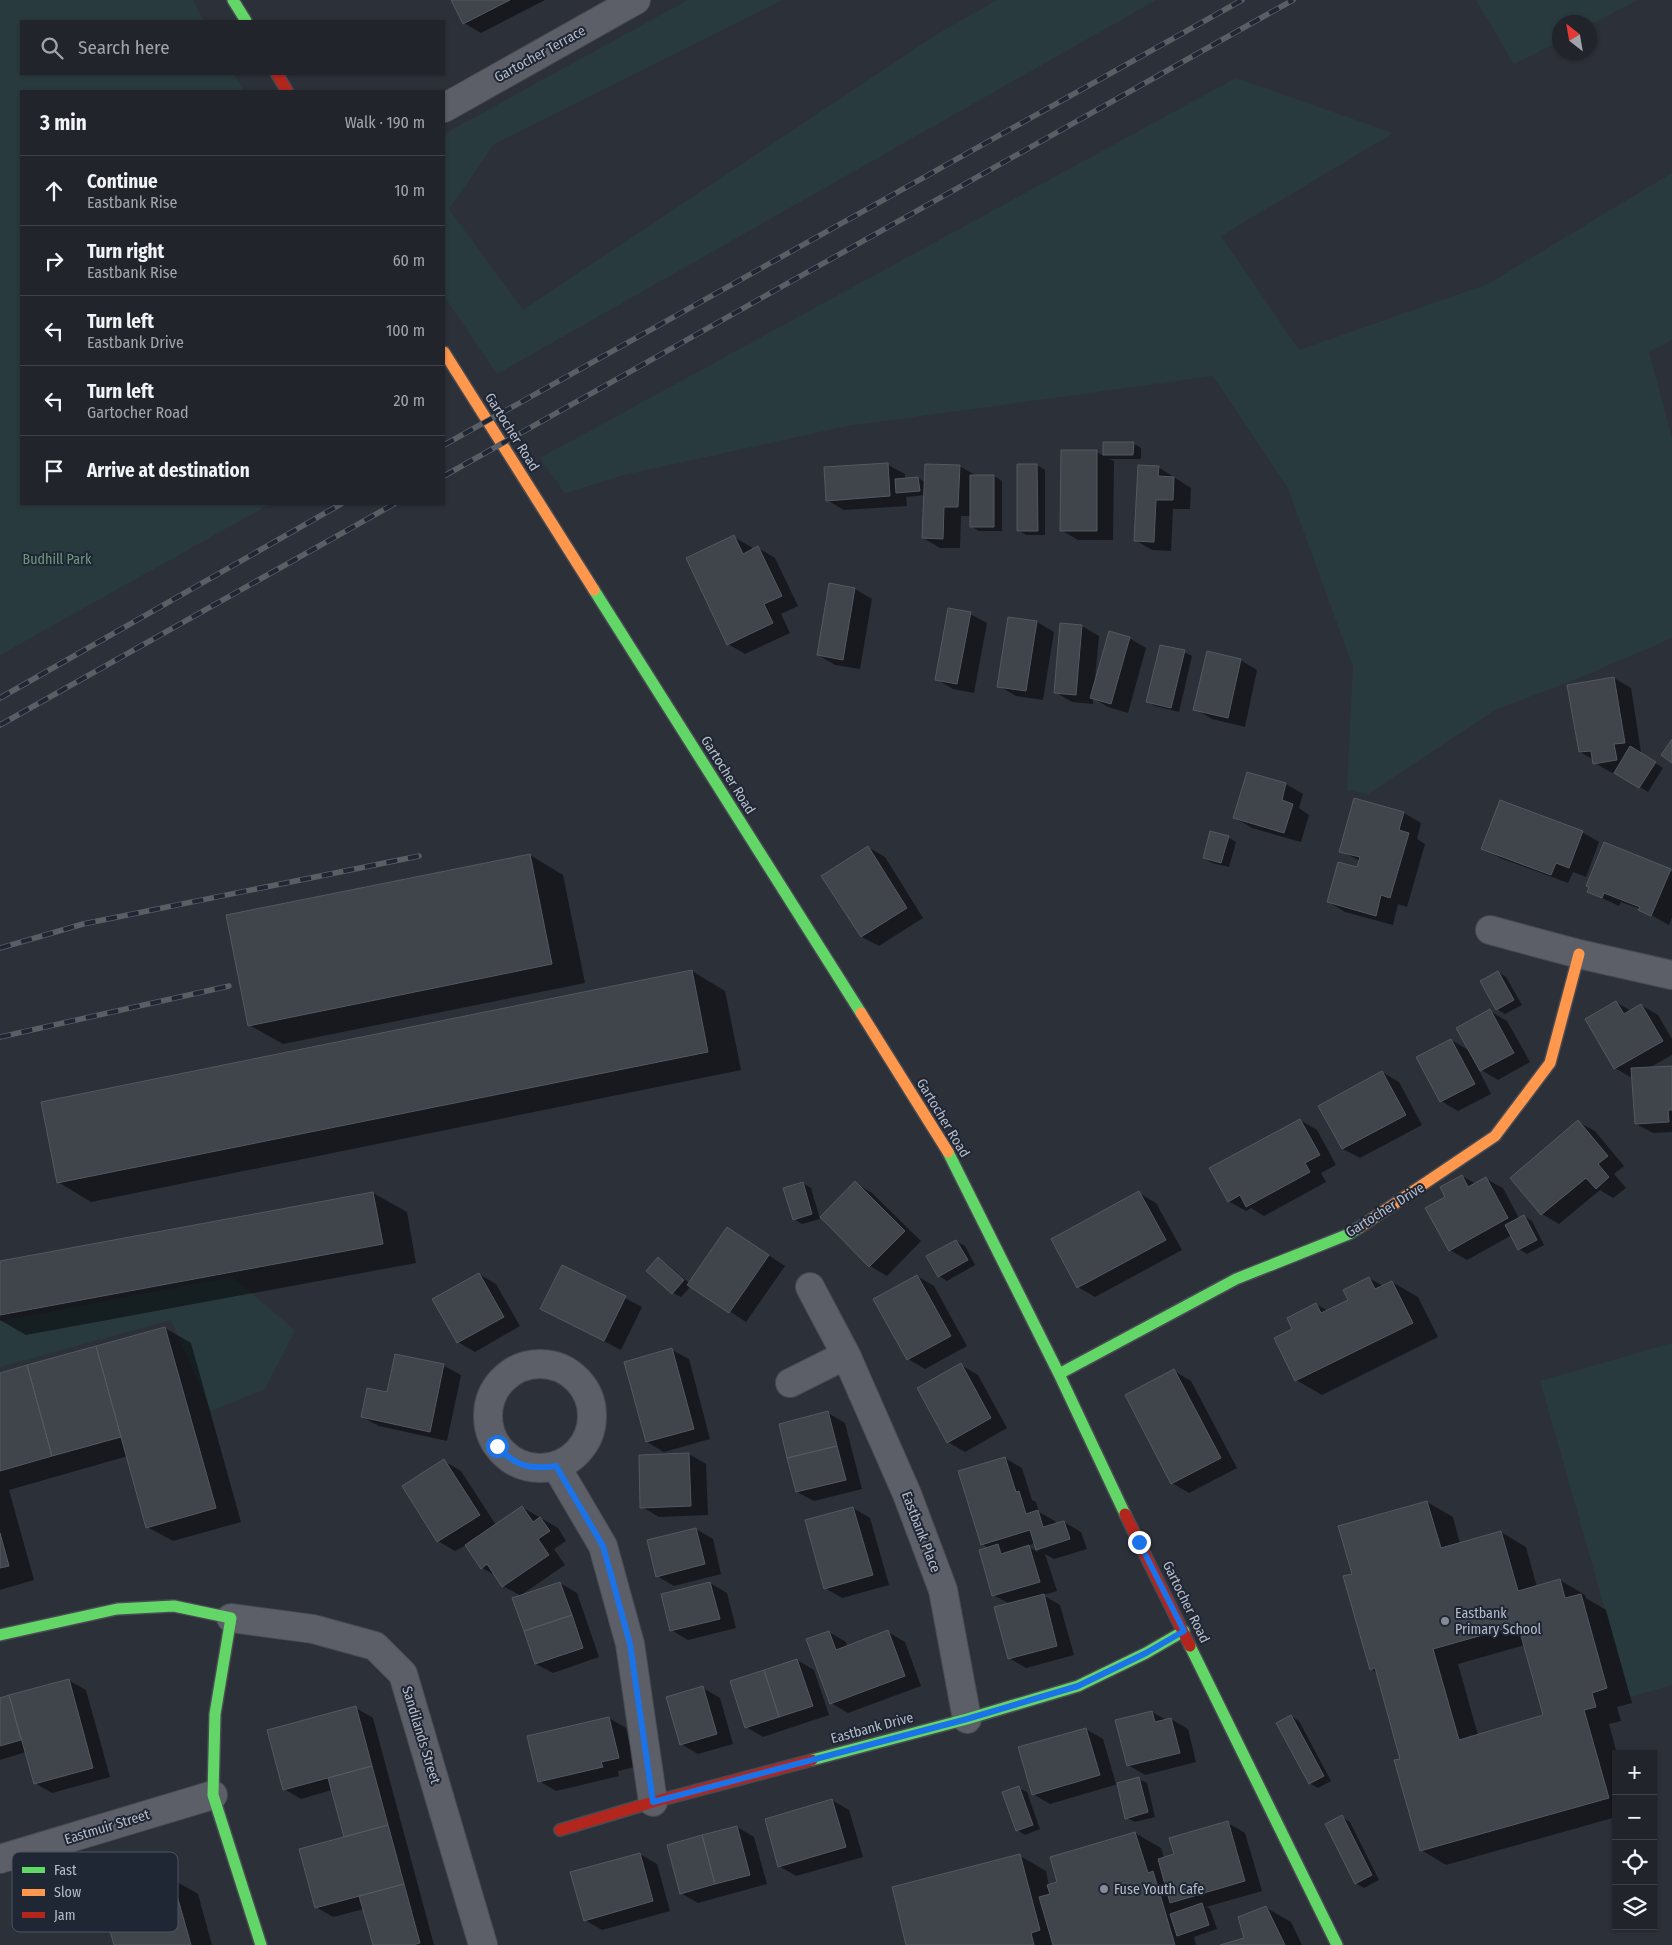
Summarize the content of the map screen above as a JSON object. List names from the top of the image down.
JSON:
{
  "streets": {
    "street": [
      "Gartocher Terrace",
      "Gartocher Road",
      "Gartocher Drive",
      "Eastbank Place",
      "Eastbank Drive",
      "Sandilands Street",
      "Eastmuir Street"
    ]
  },
  "crossings": [
    ["Gartocher Road", "Gartocher Drive"],
    ["Gartocher Road", "Eastbank Drive"],
    ["Eastbank Place", "Eastbank Drive"]
  ],
  "parks": ["Budhill Park"],
  "places": ["Eastbank Primary School", "Fuse Youth Cafe"],
  "legend": ["Fast", "Slow", "Jam"],
  "north": "top left",
  "page": {
    "search": "Search here",
    "heading": ["3 min", "Walk · 190 m"],
    "list": [
      ["Continue", "Eastbank Rise", "10 m"],
      ["Turn right", "Eastbank Rise", "60 m"],
      ["Turn left", "Eastbank Drive", "100 m"],
      ["Turn left", "Gartocher Road", "20 m"],
      "Arrive at destination"
    ],
    "map_buttons": ["+", "−"]
  }
}
